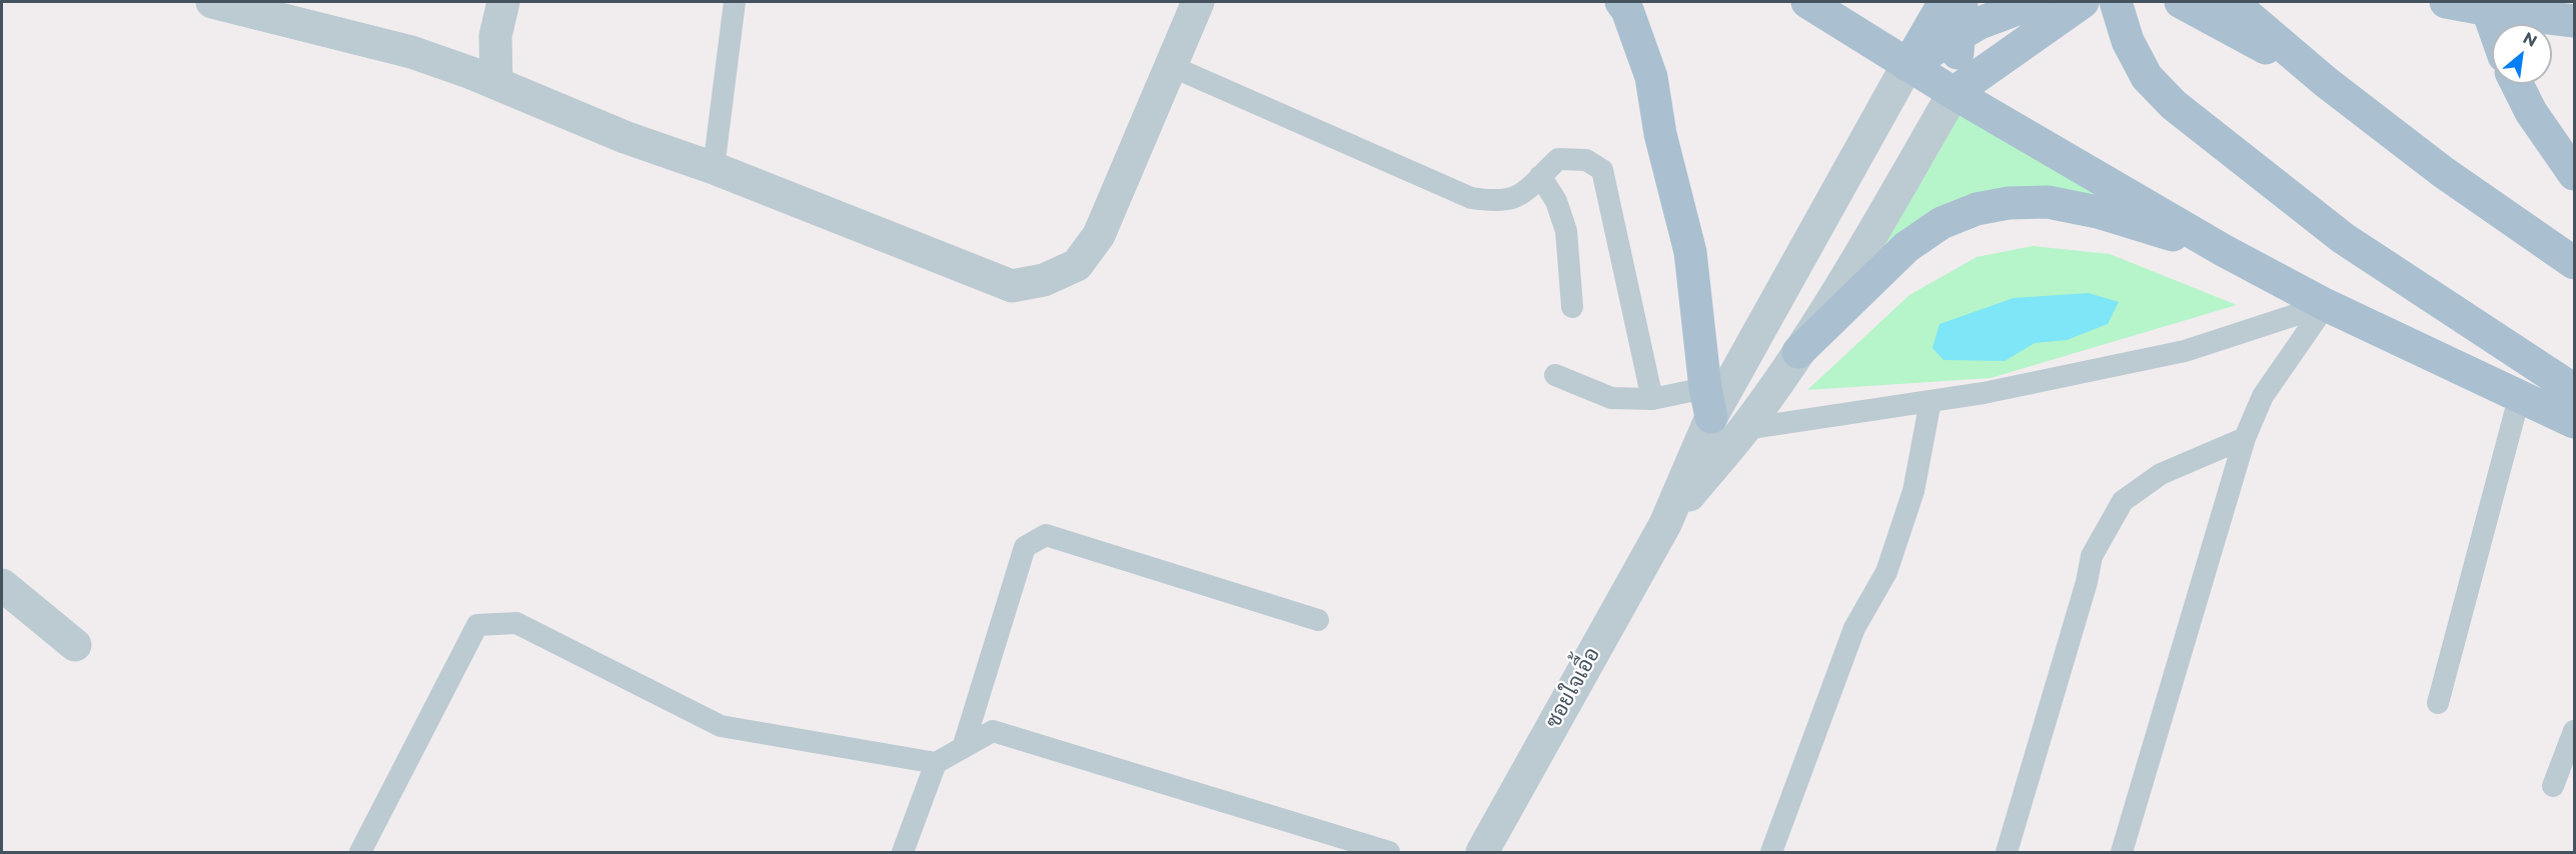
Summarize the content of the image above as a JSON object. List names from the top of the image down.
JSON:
{
  "streets": {
    "street": ["ซอยใจเอื้อ"]
  },
  "north": "top right"
}
